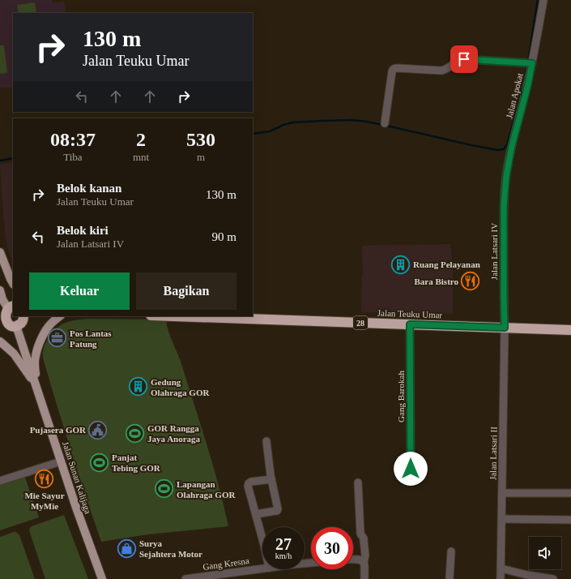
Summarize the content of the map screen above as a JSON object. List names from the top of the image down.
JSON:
{
  "streets": {
    "highway": ["Jalan Teuku Umar", "28"],
    "main road": ["Jalan Sunan Kalijaga"],
    "street": [
      "Jalan Apokat",
      "Jalan Latsari IV",
      "Gang Barokah",
      "Jalan Latsari II",
      "Gang Kresna"
    ]
  },
  "crossings": [
    ["Jalan Apokat", "Jalan Latsari IV"],
    ["Jalan Latsari IV", "Jalan Teuku Umar"],
    ["Jalan Latsari IV", "Jalan Latsari II"],
    ["Jalan Teuku Umar", "Gang Barokah"],
    ["Jalan Teuku Umar", "Jalan Latsari II"]
  ],
  "places": {
    "building": ["Ruang Pelayanan", "Gedung Olahraga GOR"],
    "restaurant": ["Bara Bistro", "Mie Sayur MyMie"],
    "office": ["Pos Lantas Patung"],
    "public building": ["Pujasera GOR"],
    "sports": ["GOR Rangga Jaya Anoraga", "Panjat Tebing GOR", "Lapangan Olahraga GOR"],
    "shop": ["Surya Sejahtera Motor"]
  },
  "page": {
    "turn": ["130 m", "Jalan Teuku Umar"],
    "eta": [
      "08:37",
      "Tiba",
      "2",
      "mnt",
      "530",
      "m"
    ],
    "list": [
      {
        "name": "Belok kanan",
        "note": "Jalan Teuku Umar",
        "value": "130 m"
      },
      {
        "name": "Belok kiri",
        "note": "Jalan Latsari IV",
        "value": "90 m"
      }
    ],
    "buttons": ["Keluar", "Bagikan"],
    "speed": "27 km/h",
    "limit": "30"
  }
}
